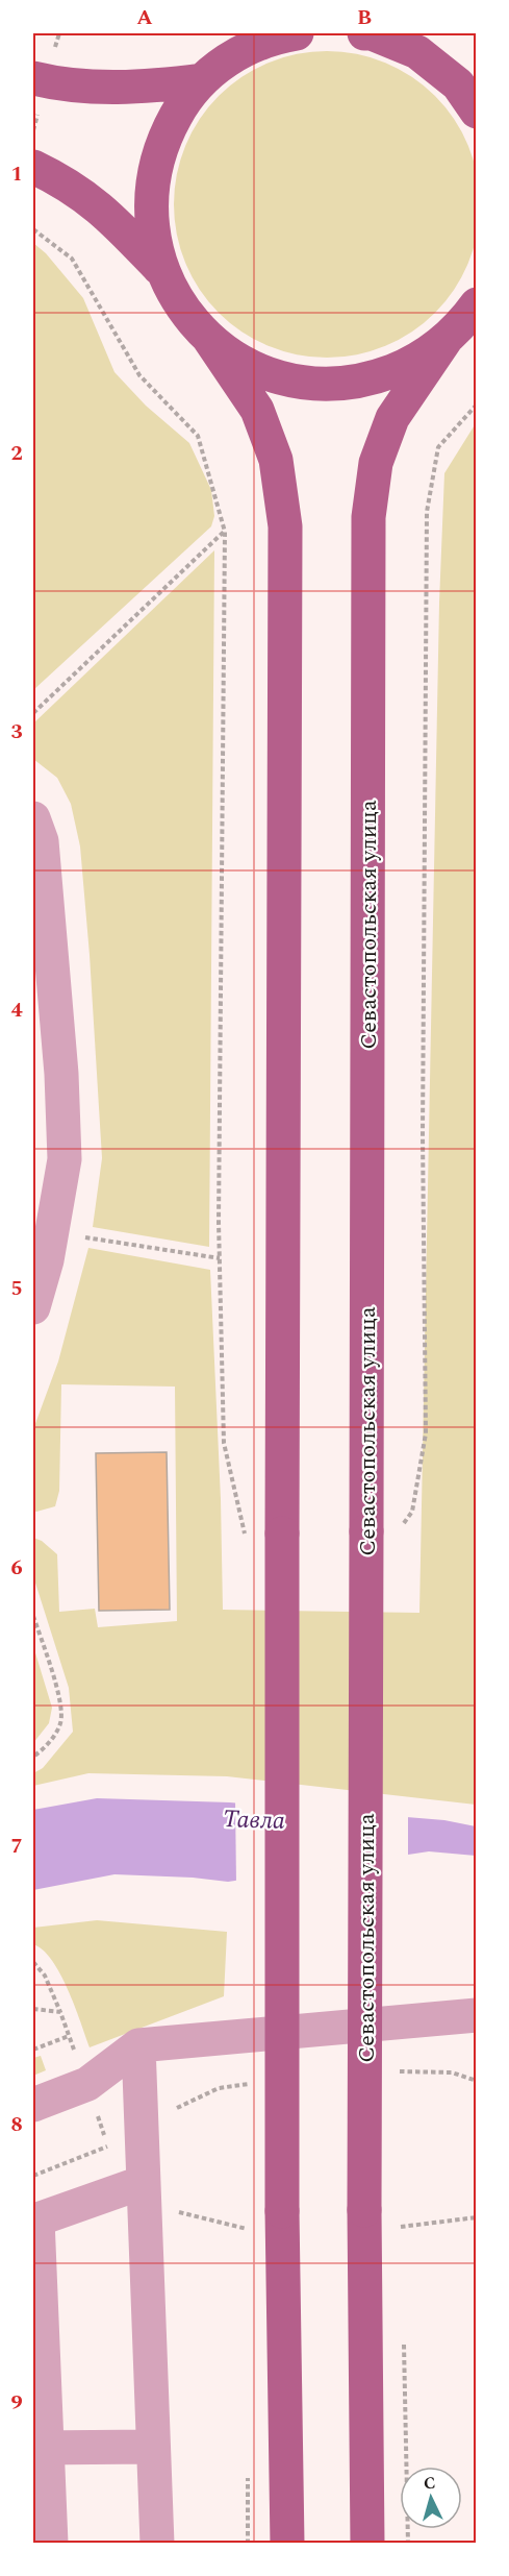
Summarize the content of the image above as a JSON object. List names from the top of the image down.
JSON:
{
  "streets": {
    "main road": ["Севастопольская улица"]
  },
  "water": ["Тавла"],
  "north": "top",
  "grid": {
    "columns": ["A", "B"],
    "rows": [
      "1",
      "2",
      "3",
      "4",
      "5",
      "6",
      "7",
      "8",
      "9"
    ]
  }
}
